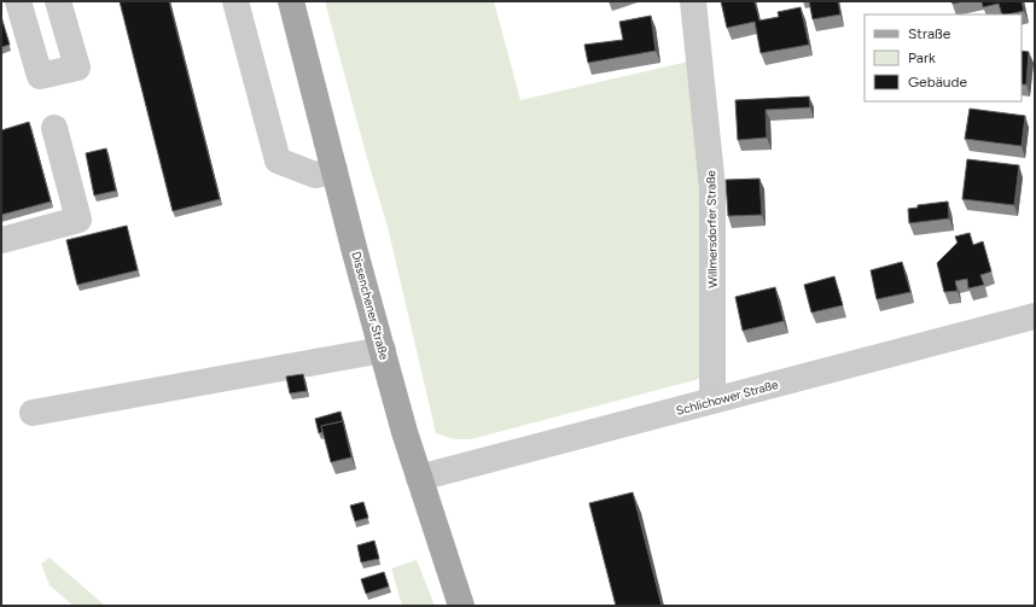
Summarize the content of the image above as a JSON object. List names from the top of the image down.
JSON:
{
  "streets": {
    "main road": ["Dissenchener Straße"],
    "street": ["Willmersdorfer Straße", "Schlichower Straße"]
  },
  "crossings": [
    ["Willmersdorfer Straße", "Schlichower Straße"],
    ["Dissenchener Straße", "Schlichower Straße"]
  ],
  "legend": ["Straße", "Park", "Gebäude"]
}
